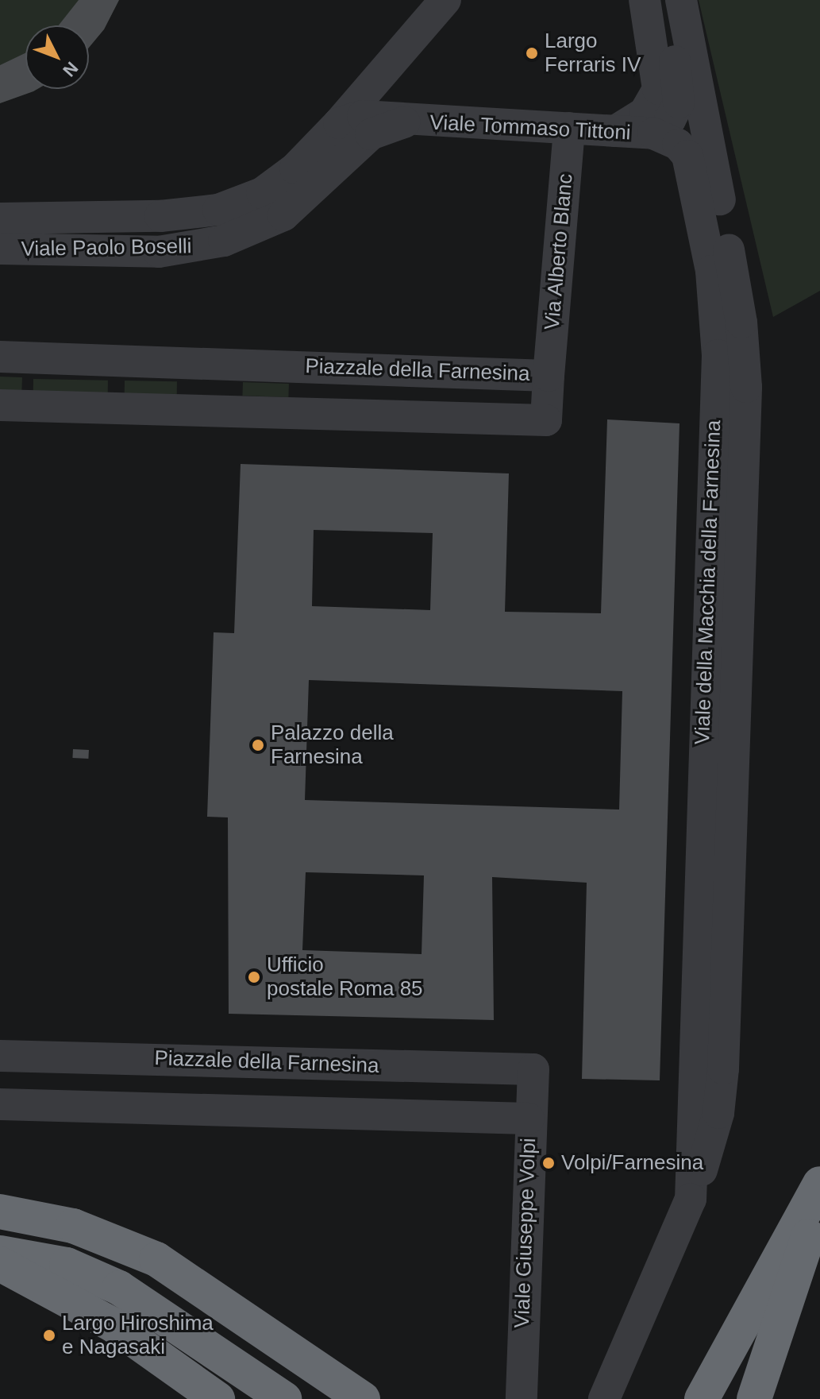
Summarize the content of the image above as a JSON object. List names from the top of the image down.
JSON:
{
  "streets": {
    "street": [
      "Viale Tommaso Tittoni",
      "Viale Paolo Boselli",
      "Via Alberto Blanc",
      "Piazzale della Farnesina",
      "Viale della Macchia della Farnesina",
      "Viale Giuseppe Volpi"
    ]
  },
  "crossings": [
    ["Viale Tommaso Tittoni", "Viale Paolo Boselli"],
    ["Viale Tommaso Tittoni", "Via Alberto Blanc"],
    ["Viale Tommaso Tittoni", "Viale della Macchia della Farnesina"],
    ["Via Alberto Blanc", "Piazzale della Farnesina"],
    ["Piazzale della Farnesina", "Viale Giuseppe Volpi"]
  ],
  "places": [
    "Largo Ferraris IV",
    "Palazzo della Farnesina",
    "Ufficio postale Roma 85",
    "Volpi/Farnesina",
    "Largo Hiroshima e Nagasaki"
  ],
  "north": "bottom right"
}
